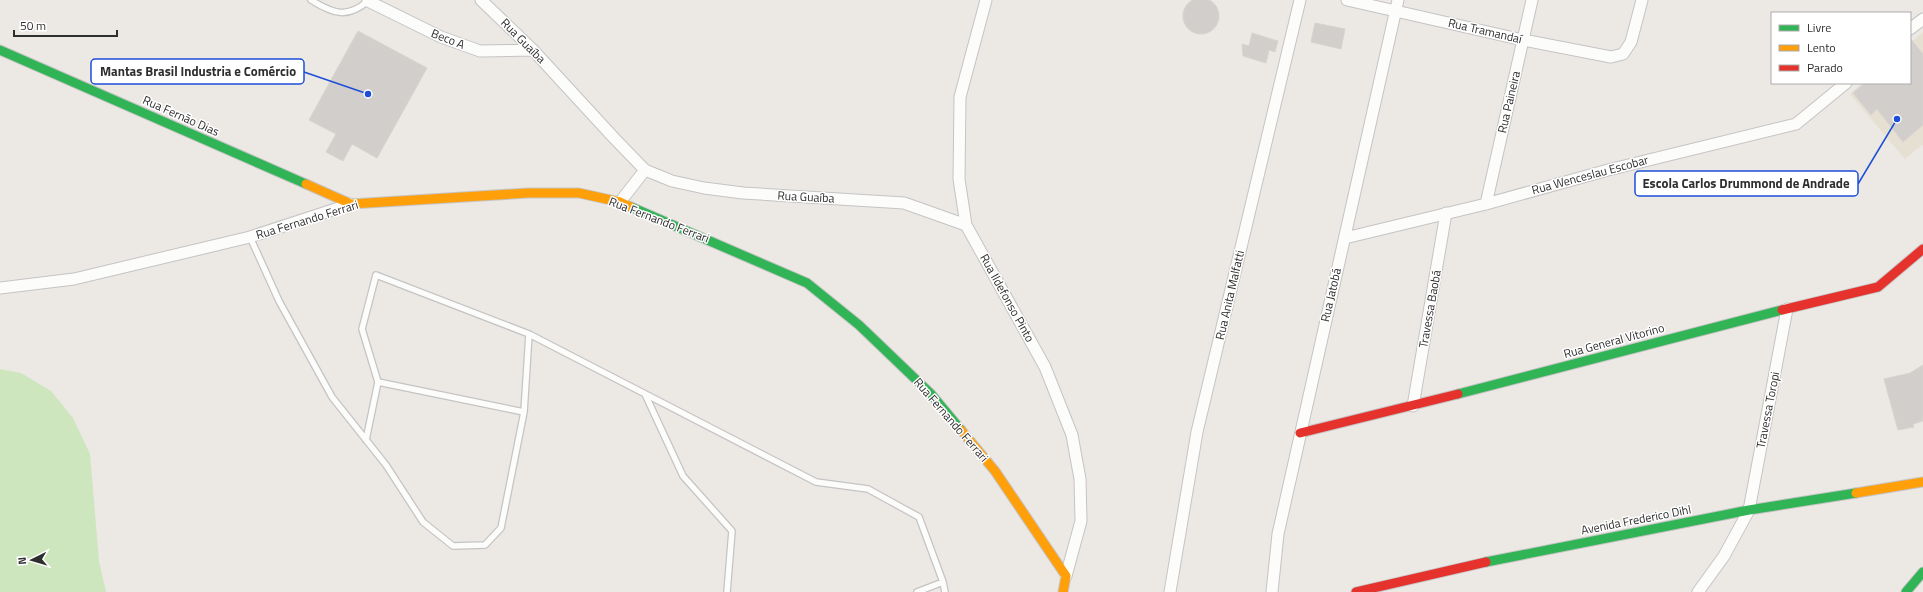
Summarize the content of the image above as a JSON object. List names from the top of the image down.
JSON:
{
  "streets": {
    "main road": [
      "Rua Fernão Dias",
      "Rua Fernando Ferrari",
      "Rua Ildefonso Pinto",
      "Rua General Vitorino",
      "Avenida Frederico Dihl"
    ],
    "street": [
      "Rua Tramandaí",
      "Beco A",
      "Rua Guaíba",
      "Rua Paineira",
      "Rua Wenceslau Escobar",
      "Rua Anita Malfatti",
      "Rua Jatobá",
      "Travessa Baobá",
      "Travessa Toropi"
    ]
  },
  "crossings": [
    ["Rua Tramandaí", "Rua Paineira"],
    ["Rua Tramandaí", "Rua Jatobá"],
    ["Beco A", "Rua Guaíba"],
    ["Rua Guaíba", "Rua Ildefonso Pinto"],
    ["Rua Paineira", "Rua Wenceslau Escobar"],
    ["Rua Fernão Dias", "Rua Fernando Ferrari"],
    ["Rua Wenceslau Escobar", "Rua Jatobá"],
    ["Rua Wenceslau Escobar", "Travessa Baobá"],
    ["Rua Fernando Ferrari", "Rua Ildefonso Pinto"],
    ["Rua Jatobá", "Rua General Vitorino"],
    ["Travessa Baobá", "Rua General Vitorino"],
    ["Rua General Vitorino", "Travessa Toropi"],
    ["Travessa Toropi", "Avenida Frederico Dihl"]
  ],
  "places": ["Mantas Brasil Industria e Comércio", "Escola Carlos Drummond de Andrade"],
  "legend": ["Livre", "Lento", "Parado"],
  "scale_bar": "50 m",
  "north": "left"
}
